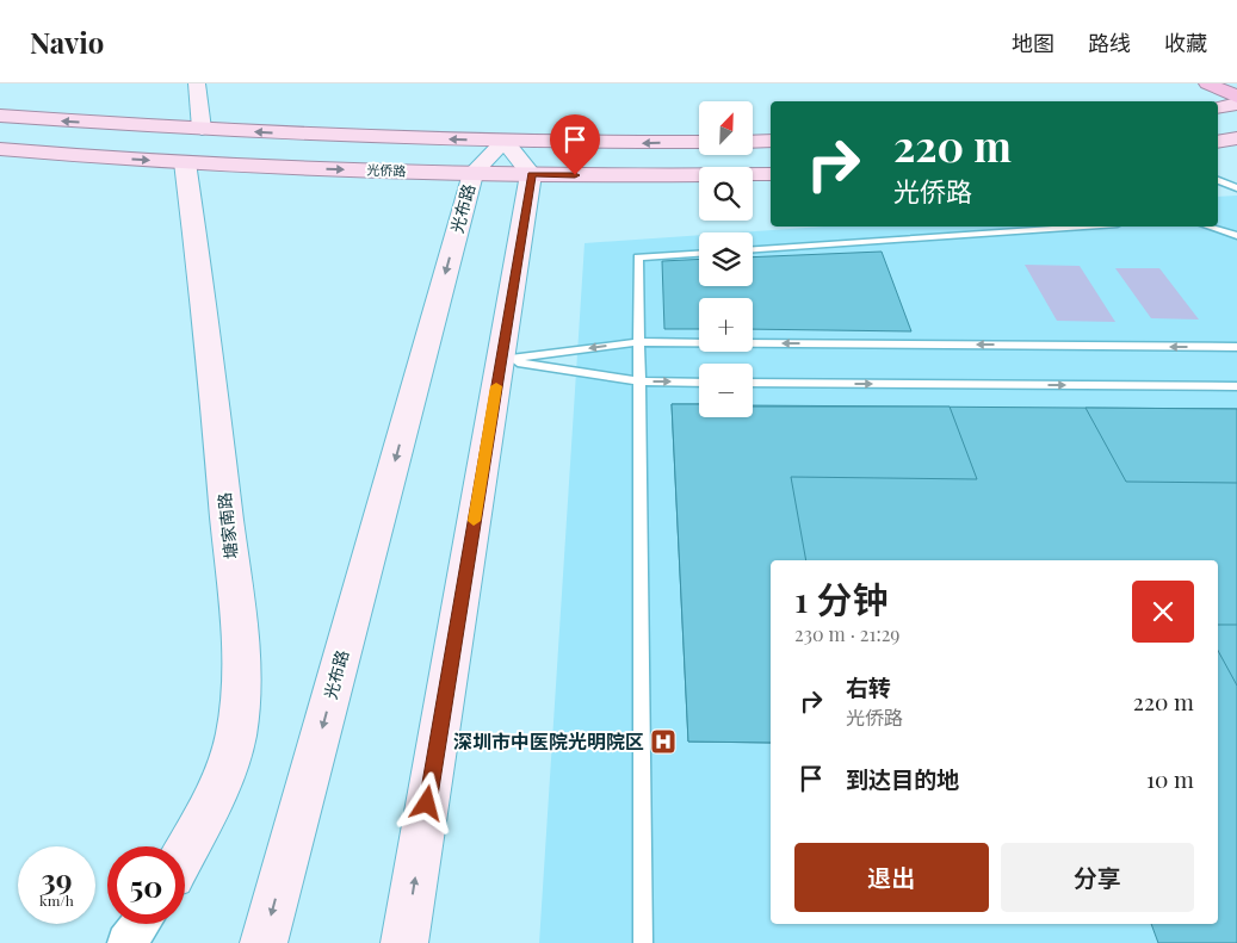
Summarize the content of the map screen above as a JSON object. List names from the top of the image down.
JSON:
{
  "streets": {
    "main road": ["光侨路", "光布路", "塘家南路"]
  },
  "crossings": [
    ["光侨路", "光布路"],
    ["光侨路", "塘家南路"]
  ],
  "places": {
    "hospital": ["深圳市中医院光明院区"]
  },
  "north": "top right",
  "page": {
    "header": "Navio",
    "nav": ["地图", "路线", "收藏"],
    "map_buttons": ["+", "−"],
    "turn": ["220 m", "光侨路"],
    "heading": ["1 分钟", "230 m · 21:29"],
    "list": [
      {
        "name": "右转",
        "note": "光侨路",
        "value": "220 m"
      },
      {
        "name": "到达目的地",
        "value": "10 m"
      }
    ],
    "buttons": ["退出", "分享"],
    "speed": "39 km/h",
    "limit": "50"
  }
}
